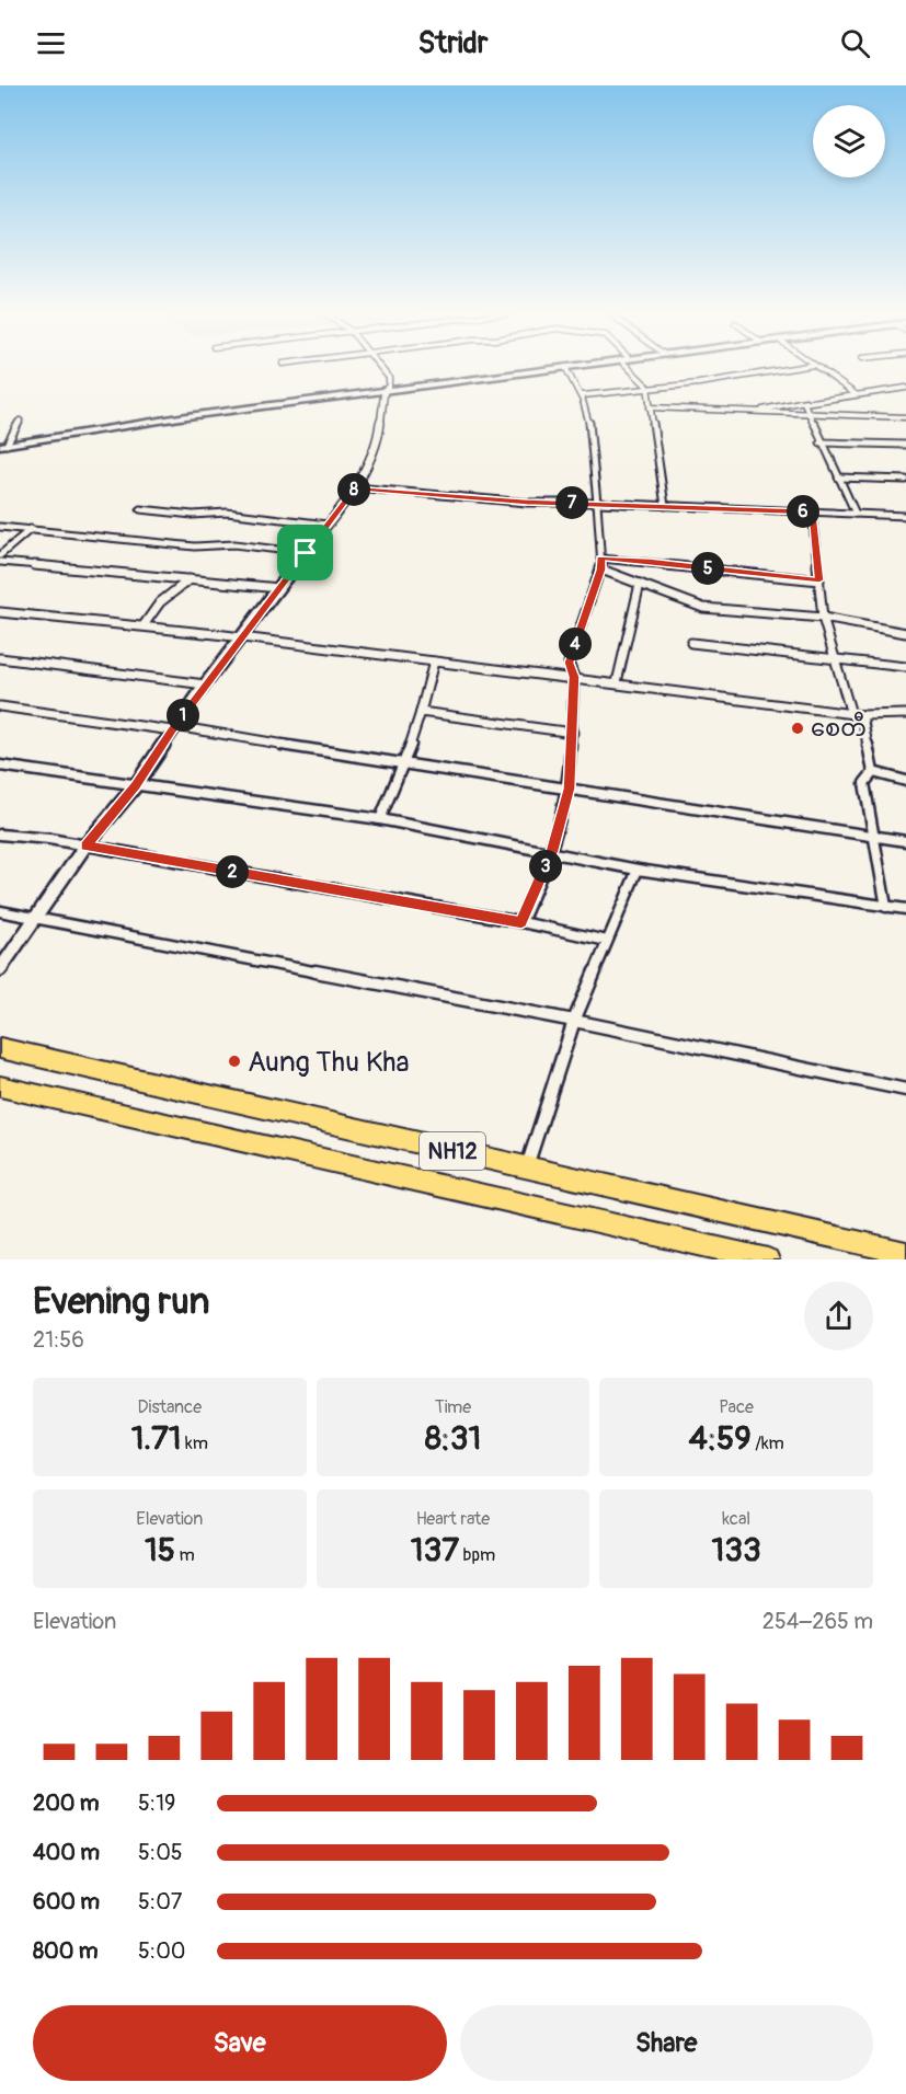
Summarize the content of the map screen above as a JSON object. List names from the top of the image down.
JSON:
{
  "streets": {
    "highway": ["NH12"]
  },
  "places": ["စေတီ", "Aung Thu Kha"],
  "page": {
    "header": "Stridr",
    "pins": [
      "8",
      "7",
      "6",
      "5",
      "4",
      "1",
      "3",
      "2"
    ],
    "heading": ["Evening run", "21:56"],
    "stats": [
      ["Distance", "1.71 km"],
      ["Time", "8:31"],
      ["Pace", "4:59 /km"],
      ["Elevation", "15 m"],
      ["Heart rate", "137 bpm"],
      ["kcal", "133"]
    ],
    "chart": ["Elevation", "254–265 m"],
    "list": [
      {
        "name": "200 m",
        "note": "5:19"
      },
      {
        "name": "400 m",
        "note": "5:05"
      },
      {
        "name": "600 m",
        "note": "5:07"
      },
      {
        "name": "800 m",
        "note": "5:00"
      }
    ],
    "buttons": ["Save", "Share"]
  }
}
